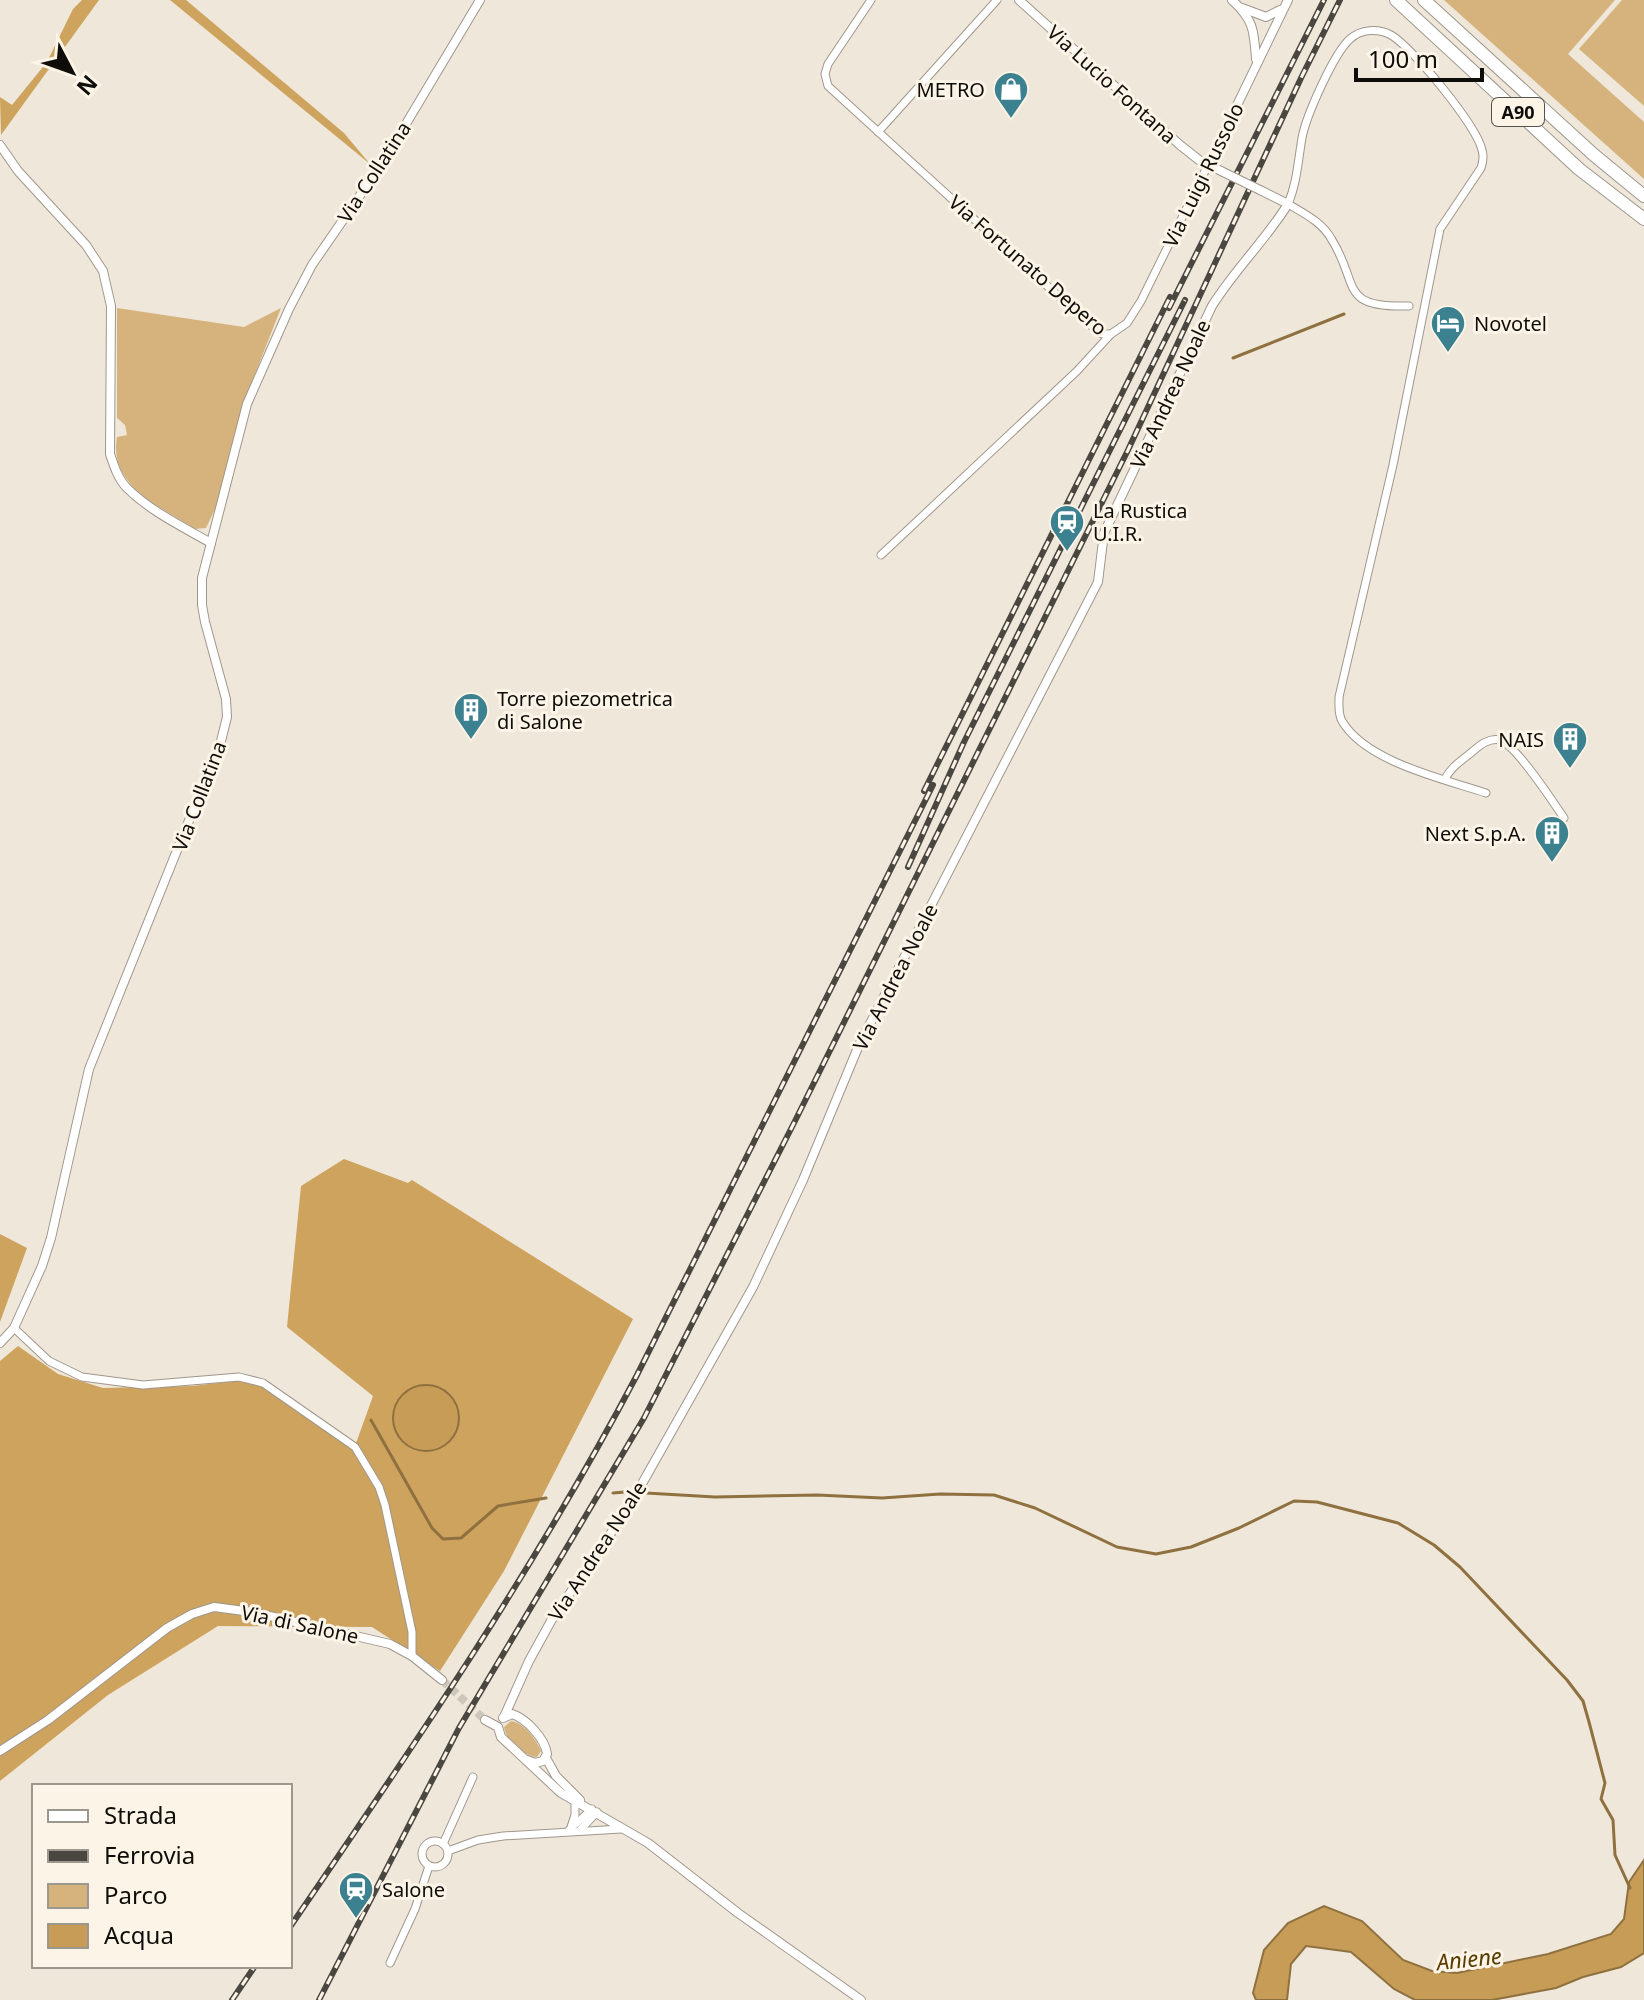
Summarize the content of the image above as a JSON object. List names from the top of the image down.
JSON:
{
  "streets": {
    "highway": ["A90"],
    "street": [
      "Via Lucio Fontana",
      "Via Collatina",
      "Via Luigi Russolo",
      "Via Fortunato Depero",
      "Via Andrea Noale",
      "Via di Salone"
    ]
  },
  "crossings": [
    ["Via Lucio Fontana", "Via Luigi Russolo"],
    ["Via Lucio Fontana", "Via Andrea Noale"],
    ["Via Luigi Russolo", "Via Fortunato Depero"]
  ],
  "water": ["Aniene"],
  "places": {
    "shop": ["METRO"],
    "hotel": ["Novotel"],
    "station": ["La Rustica U.I.R.", "Salone"],
    "building": ["Torre piezometrica di Salone", "NAIS", "Next S.p.A."]
  },
  "legend": [
    "Strada",
    "Ferrovia",
    "Parco",
    "Acqua"
  ],
  "scale_bar": "100 m",
  "north": "bottom right"
}
